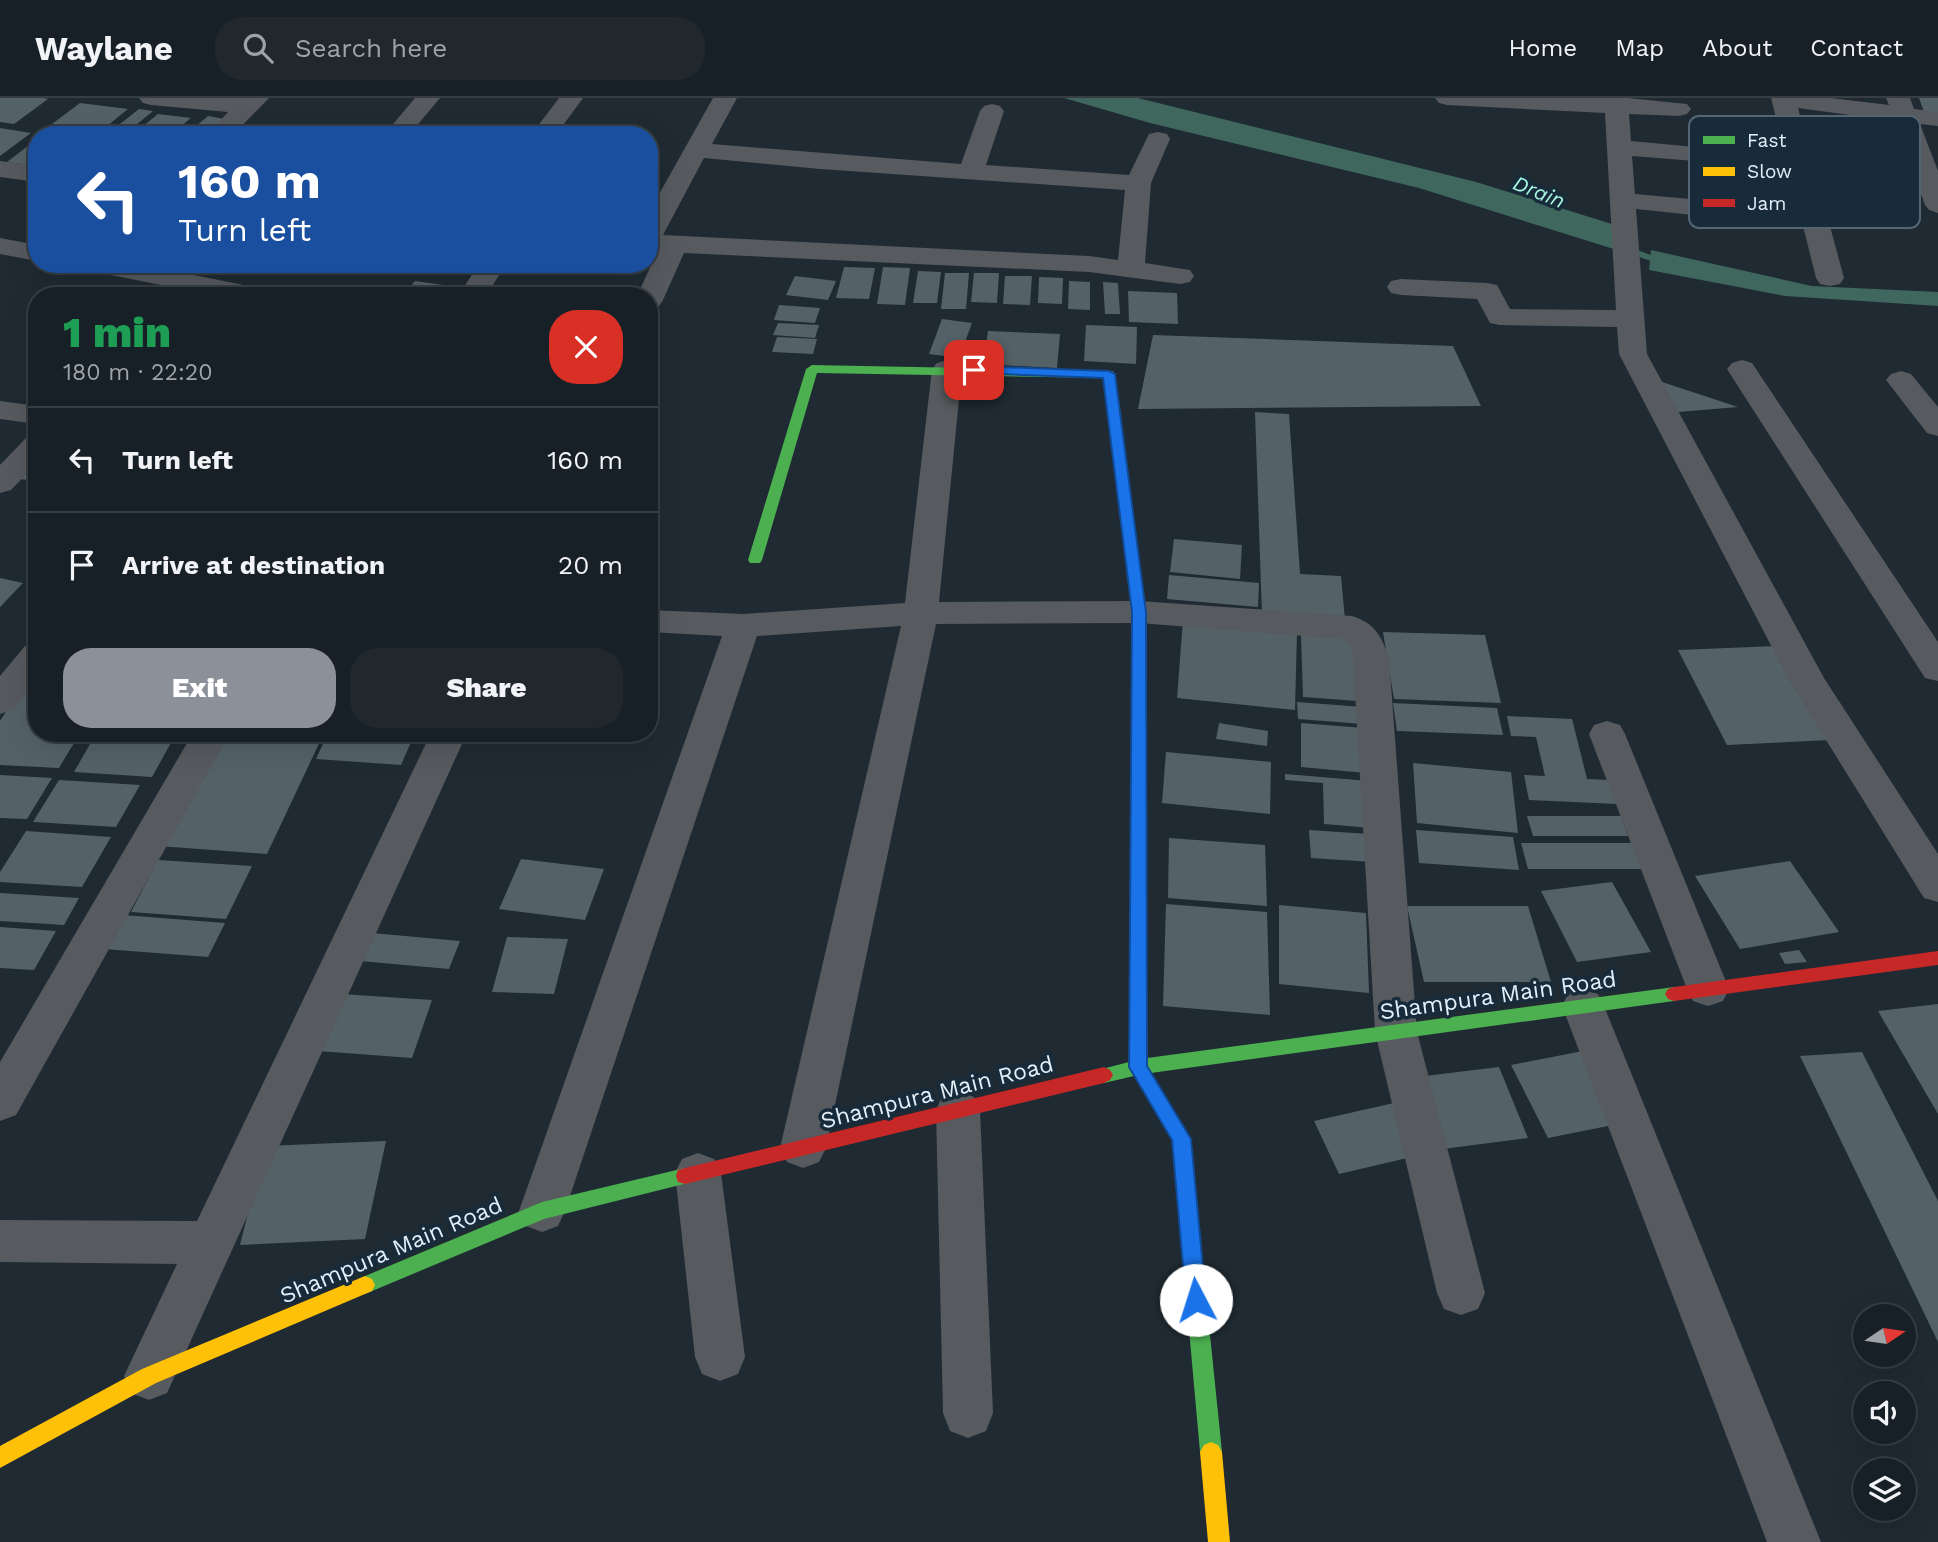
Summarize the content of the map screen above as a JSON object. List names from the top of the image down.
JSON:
{
  "streets": {
    "street": ["Shampura Main Road"]
  },
  "water": ["Drain"],
  "legend": ["Fast", "Slow", "Jam"],
  "north": "right",
  "page": {
    "header": "Waylane",
    "search": "Search here",
    "nav": [
      "Home",
      "Map",
      "About",
      "Contact"
    ],
    "turn": ["160 m", "Turn left"],
    "heading": ["1 min", "180 m · 22:20"],
    "list": [
      {
        "name": "Turn left",
        "value": "160 m"
      },
      {
        "name": "Arrive at destination",
        "value": "20 m"
      }
    ],
    "buttons": ["Exit", "Share"]
  }
}
